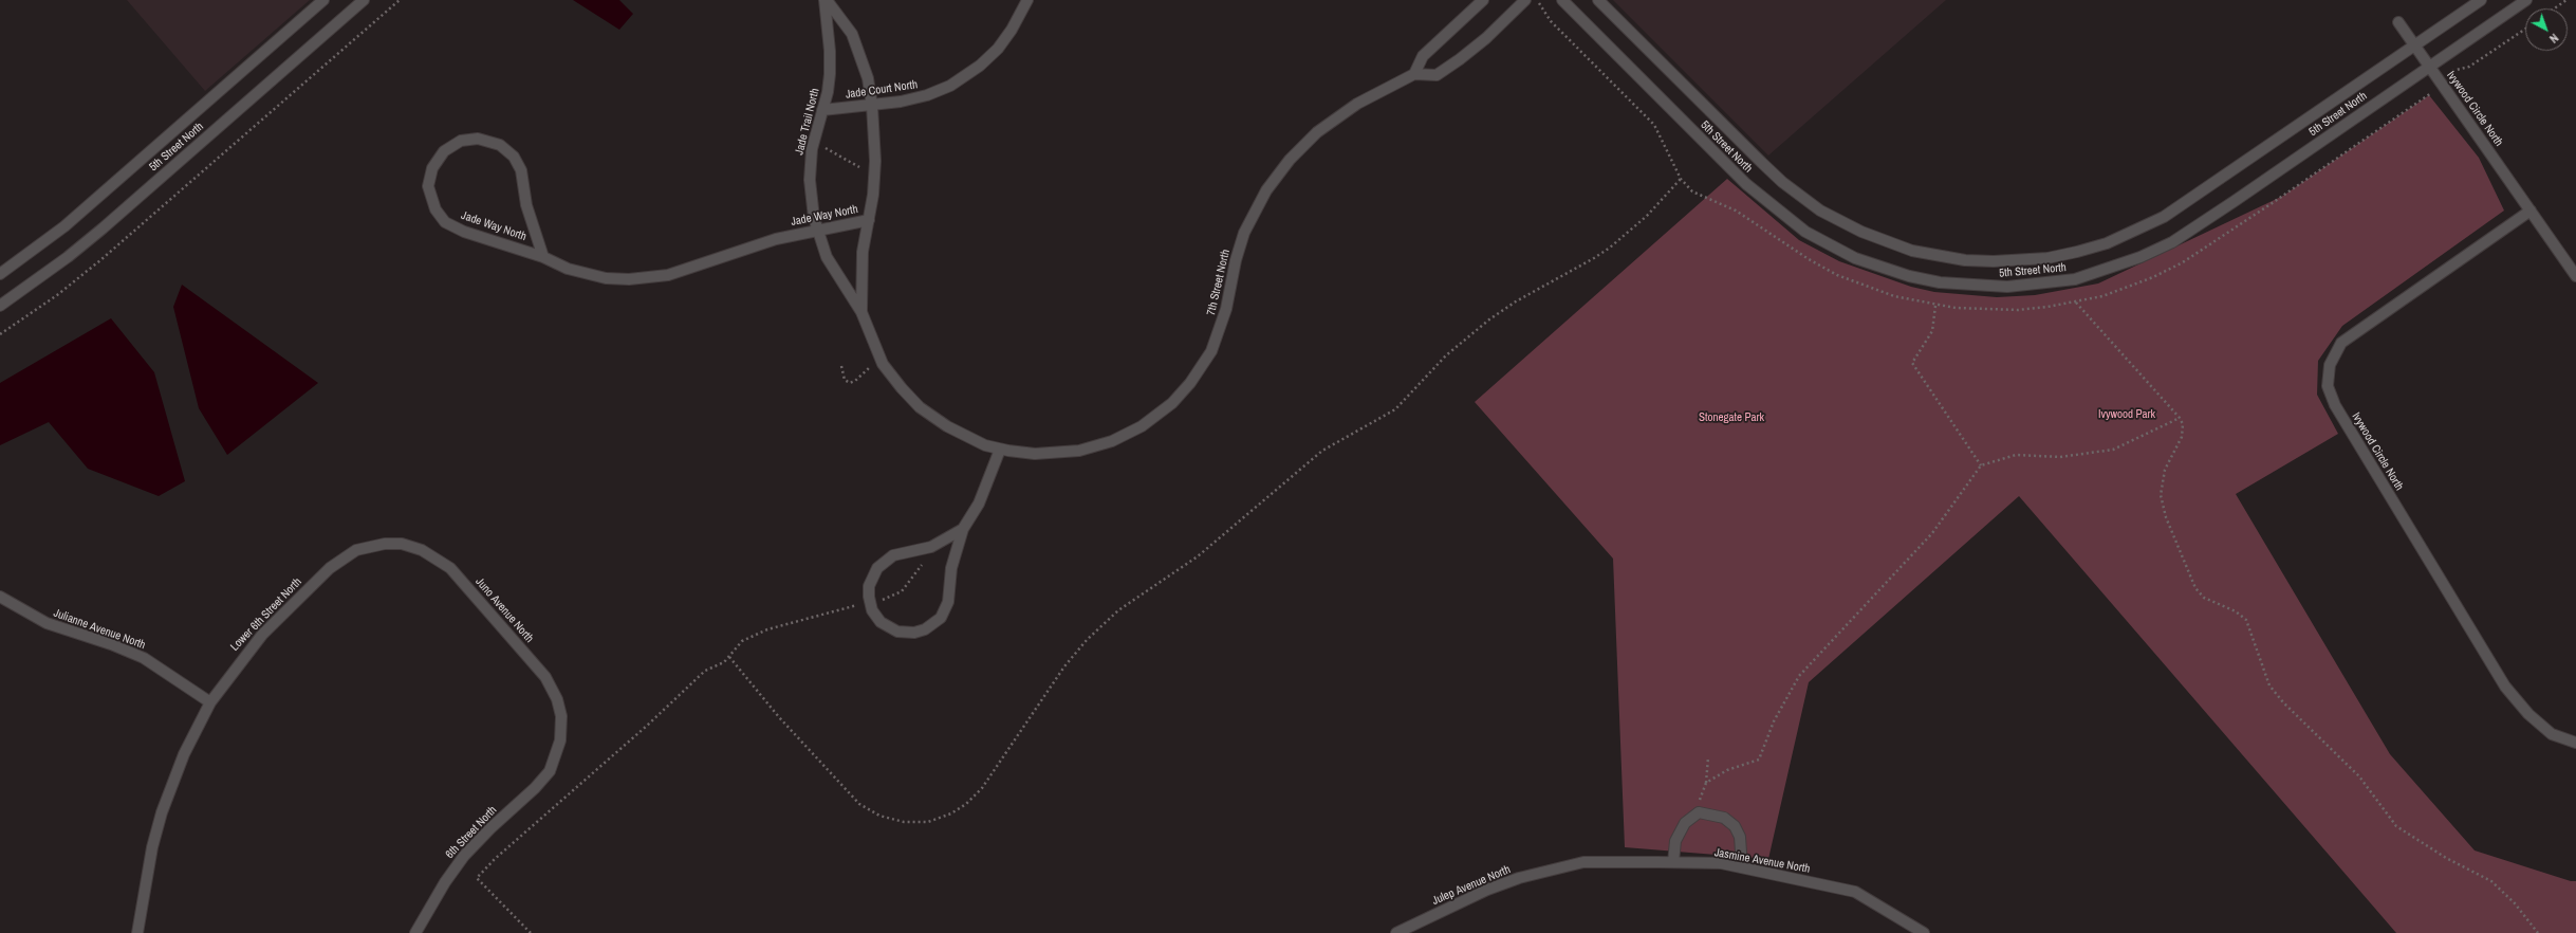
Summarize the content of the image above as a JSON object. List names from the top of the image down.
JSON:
{
  "streets": {
    "street": [
      "Jade Court North",
      "Ivywood Circle North",
      "5th Street North",
      "Jade Trail North",
      "Jade Way North",
      "7th Street North",
      "Juno Avenue North",
      "Lower 6th Street North",
      "Julianne Avenue North",
      "6th Street North",
      "Jasmine Avenue North",
      "Julep Avenue North"
    ]
  },
  "crossings": [
    ["Jade Court North", "Jade Trail North"],
    ["Ivywood Circle North", "5th Street North"],
    ["Jade Trail North", "Jade Way North"],
    ["Jade Trail North", "7th Street North"],
    ["Juno Avenue North", "Lower 6th Street North"],
    ["Juno Avenue North", "6th Street North"],
    ["Lower 6th Street North", "Julianne Avenue North"],
    ["Jasmine Avenue North", "Julep Avenue North"]
  ],
  "parks": ["Ivywood Park", "Stonegate Park"],
  "north": "bottom right"
}
